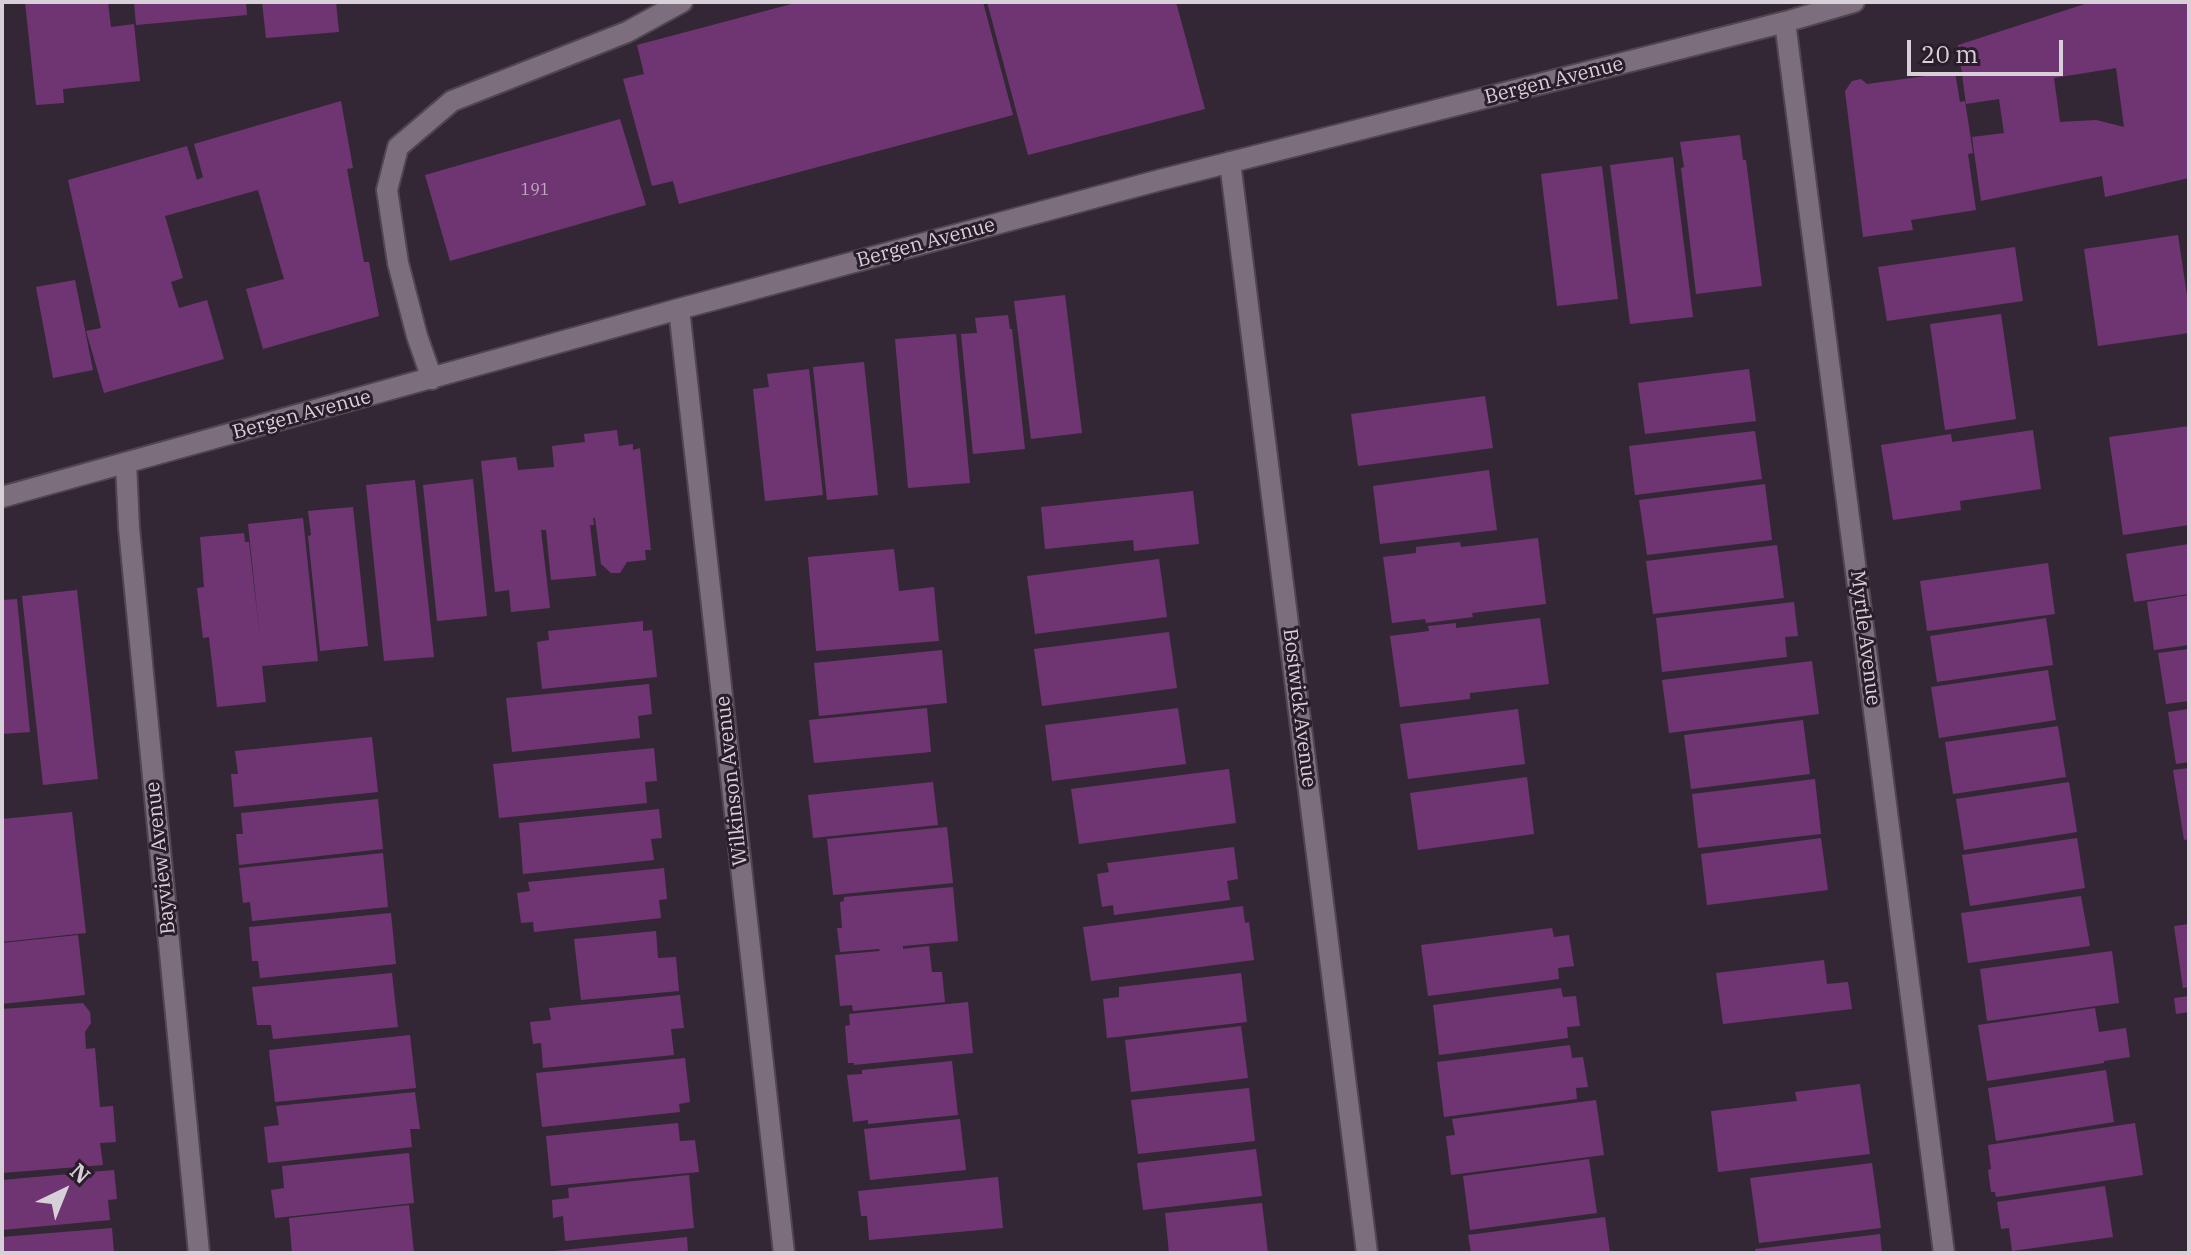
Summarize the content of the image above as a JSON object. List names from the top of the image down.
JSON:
{
  "streets": {
    "street": [
      "Bergen Avenue",
      "Myrtle Avenue",
      "Bostwick Avenue",
      "Wilkinson Avenue",
      "Bayview Avenue"
    ]
  },
  "crossings": [
    ["Bergen Avenue", "Myrtle Avenue"],
    ["Bergen Avenue", "Bostwick Avenue"],
    ["Bergen Avenue", "Wilkinson Avenue"],
    ["Bergen Avenue", "Bayview Avenue"]
  ],
  "house_numbers": ["191"],
  "scale_bar": "20 m",
  "north": "top right"
}
